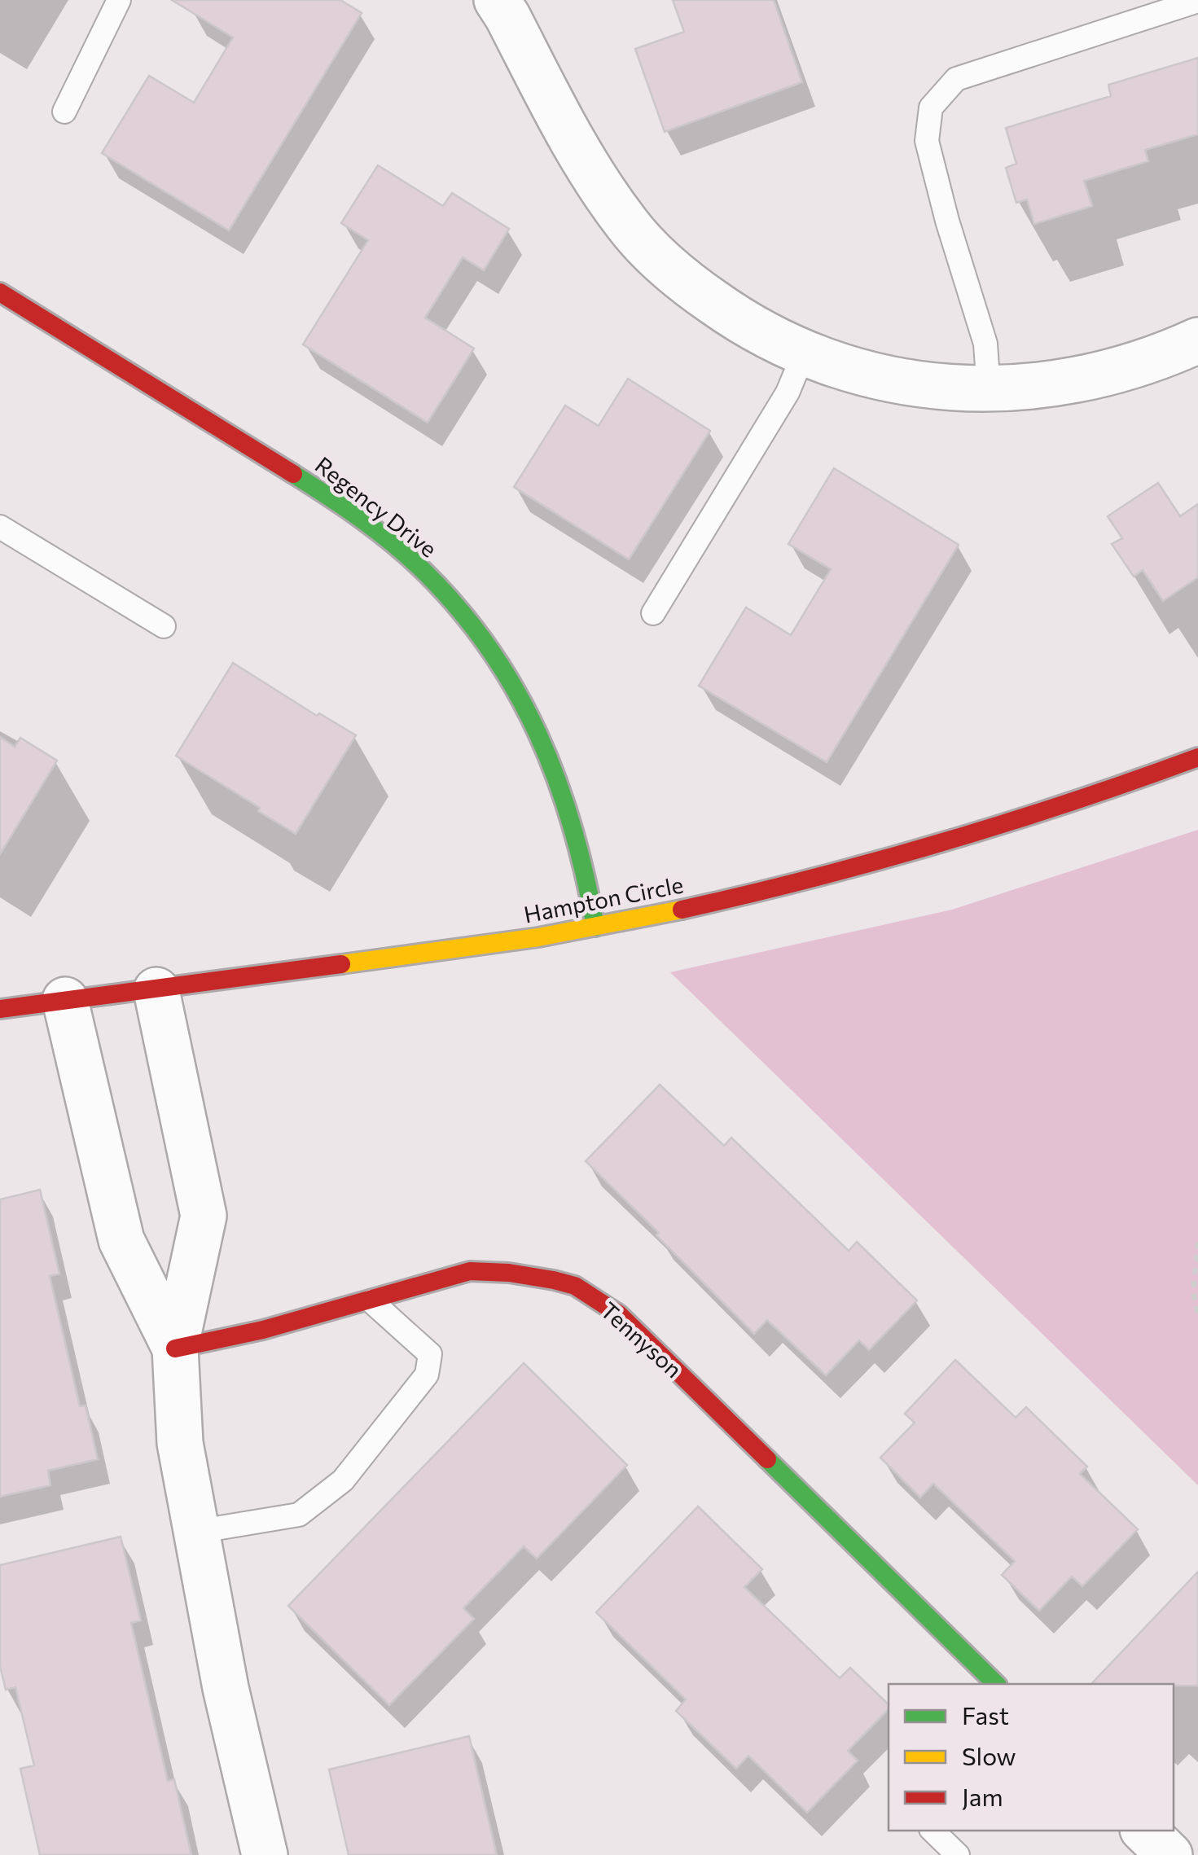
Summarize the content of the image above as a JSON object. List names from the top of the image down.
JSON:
{
  "streets": {
    "street": ["Regency Drive", "Hampton Circle", "Tennyson"]
  },
  "crossings": [
    ["Regency Drive", "Hampton Circle"]
  ],
  "legend": ["Fast", "Slow", "Jam"]
}
